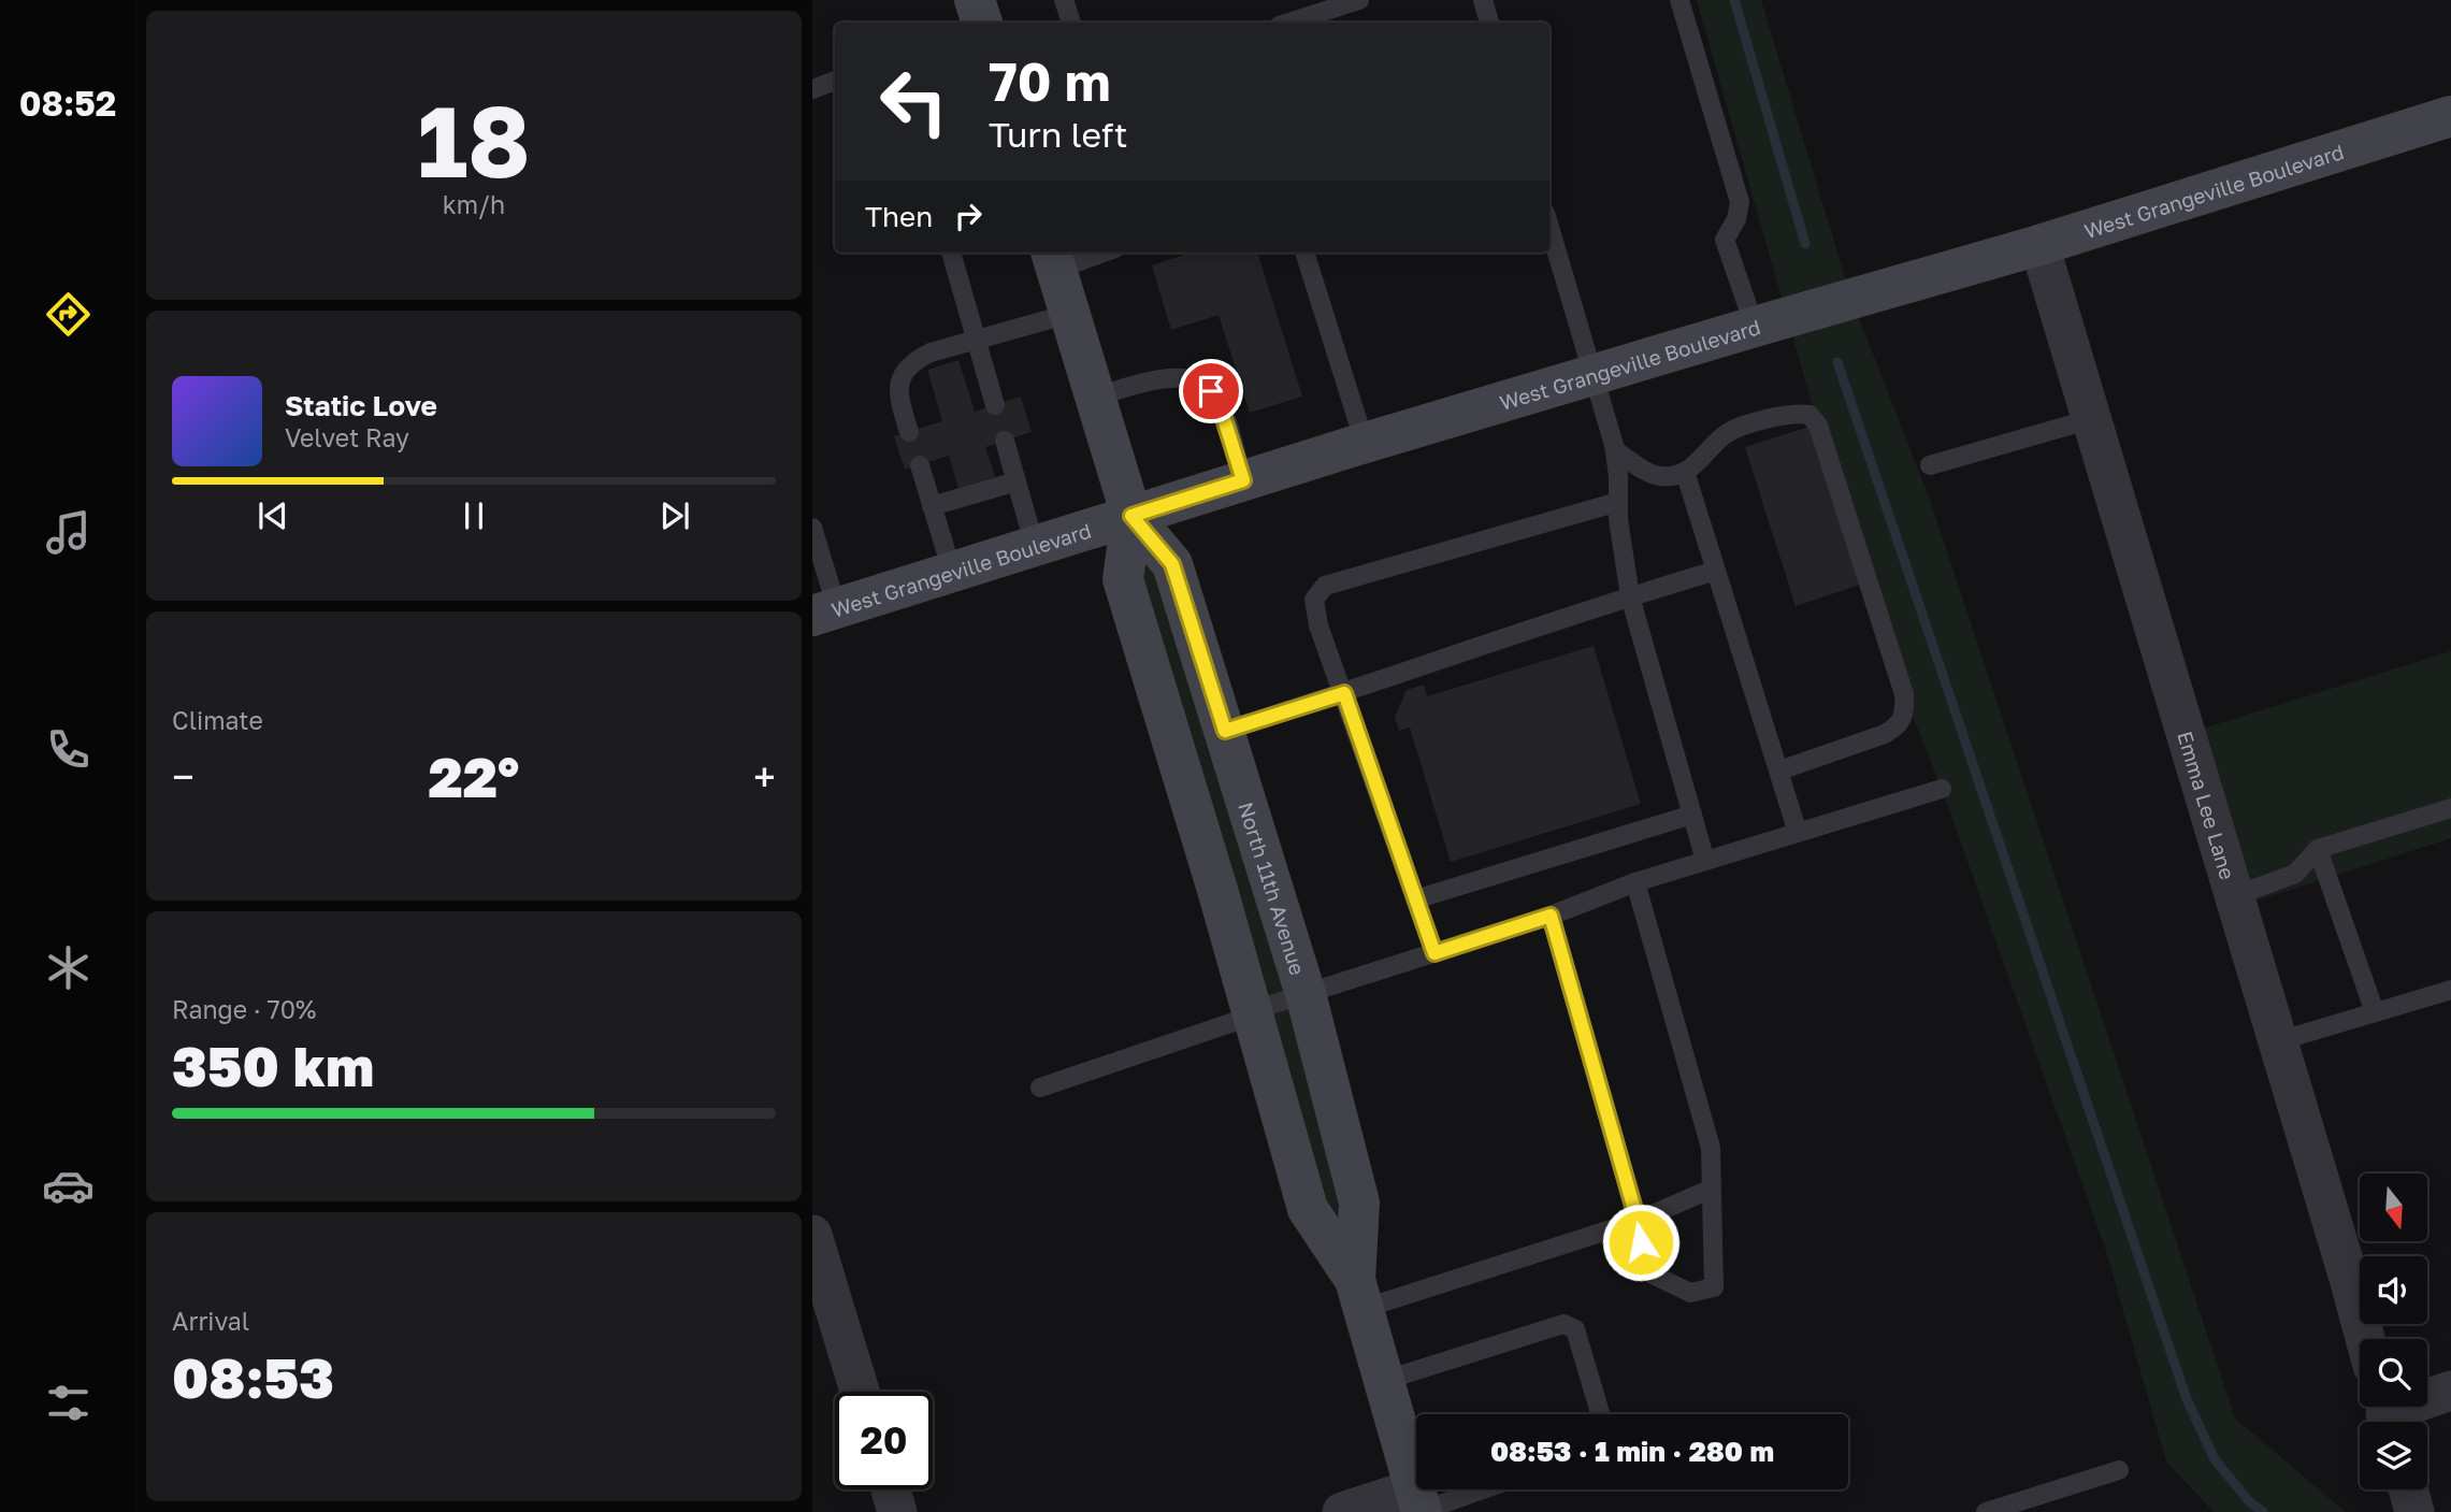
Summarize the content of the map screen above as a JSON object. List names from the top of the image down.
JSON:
{
  "streets": {
    "main road": ["West Grangeville Boulevard", "North 11th Avenue"],
    "street": ["Emma Lee Lane"]
  },
  "crossings": [
    ["West Grangeville Boulevard", "Emma Lee Lane"],
    ["West Grangeville Boulevard", "North 11th Avenue"]
  ],
  "north": "bottom",
  "page": {
    "tabs": "08:52",
    "tile": [
      ["18", "km/h"],
      "Climate",
      ["Range · 70%", "350 km"],
      ["Arrival", "08:53"]
    ],
    "turn": ["70 m", "Turn left"],
    "then": "Then",
    "song": ["Static Love", "Velvet Ray"],
    "heat": ["−", "22°", "+"],
    "limit": "20",
    "trip": "08:53 · 1 min · 280 m"
  }
}
